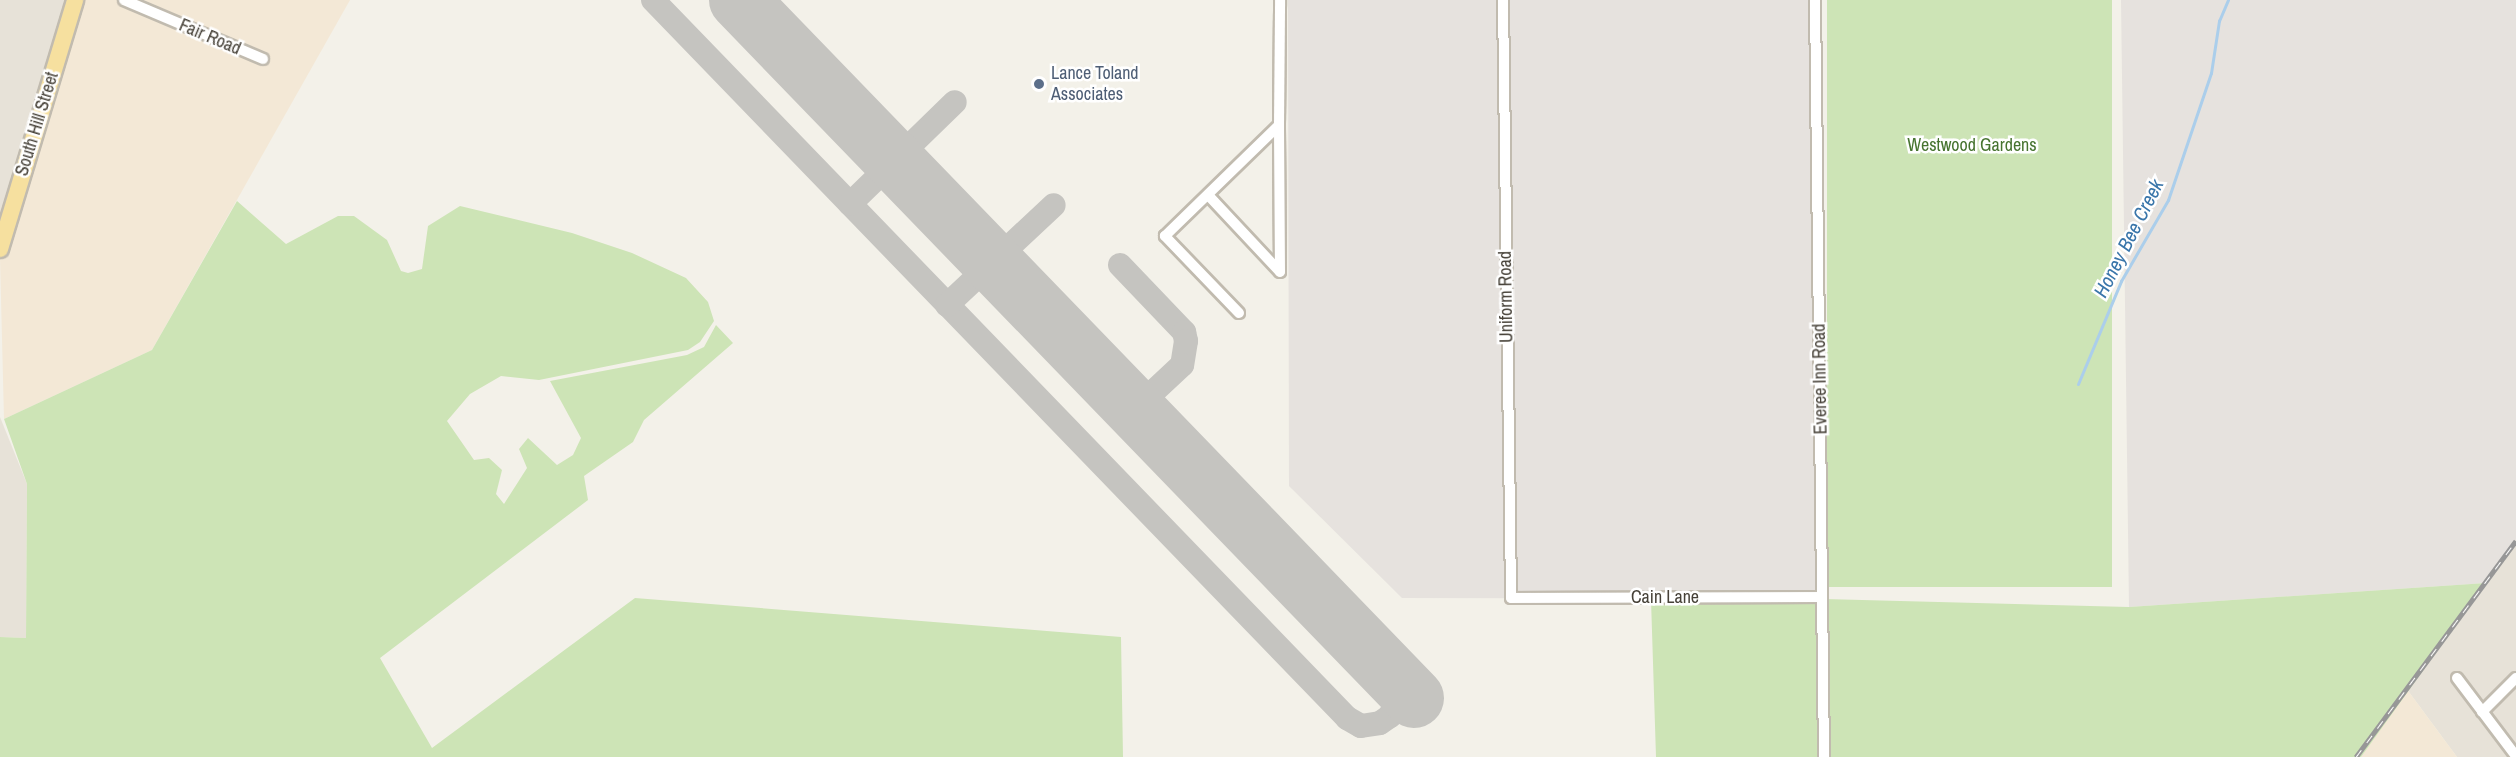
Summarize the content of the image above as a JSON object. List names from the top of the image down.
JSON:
{
  "streets": {
    "main road": ["South Hill Street"],
    "street": [
      "Fair Road",
      "Uniform Road",
      "Everee Inn Road",
      "Cain Lane"
    ]
  },
  "crossings": [
    ["Uniform Road", "Cain Lane"],
    ["Everee Inn Road", "Cain Lane"]
  ],
  "water": ["Honey Bee Creek"],
  "parks": ["Westwood Gardens"],
  "places": ["Lance Toland Associates"]
}
